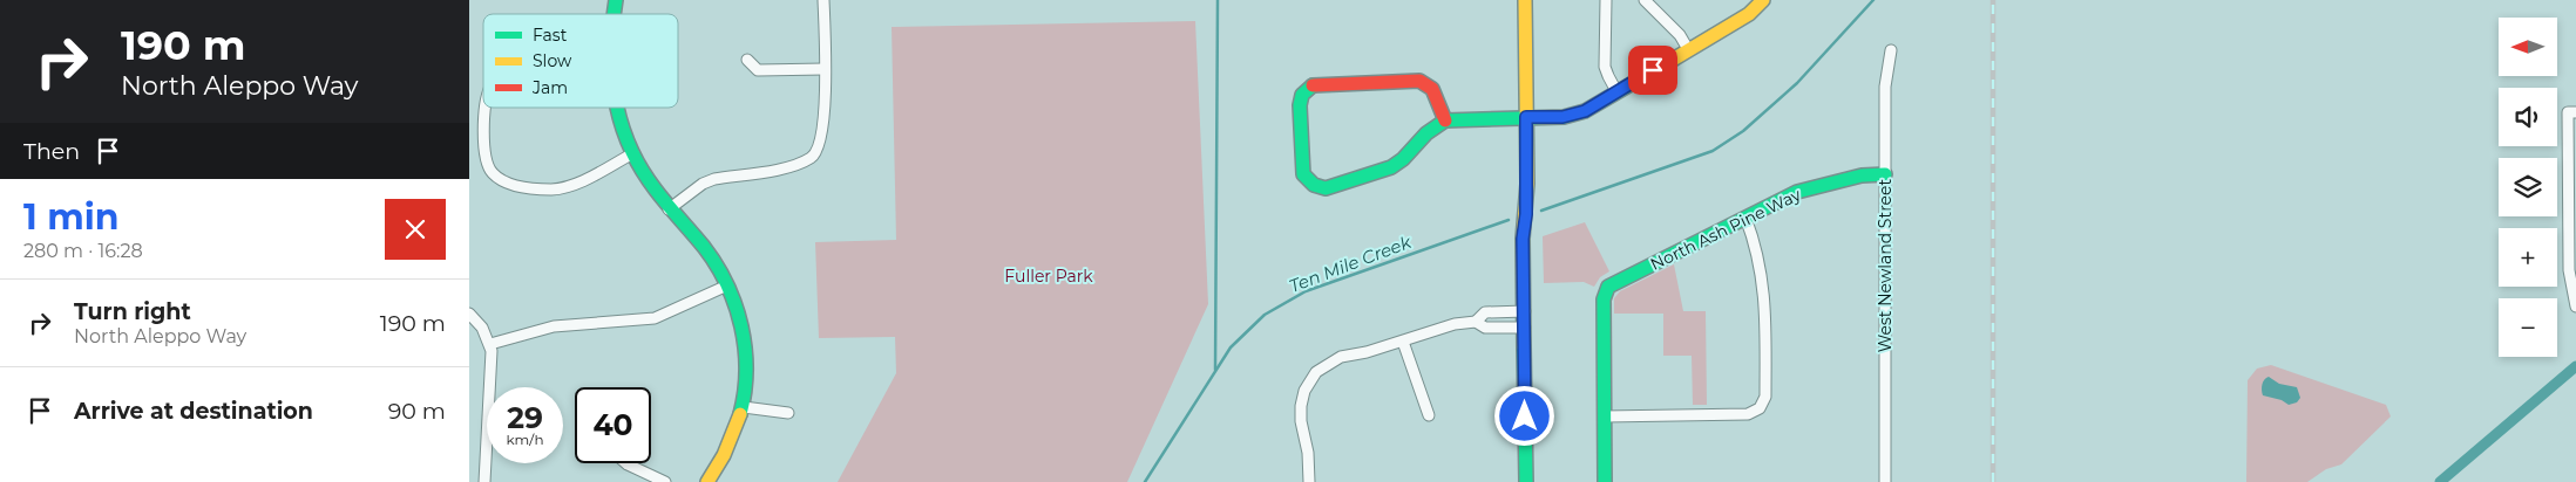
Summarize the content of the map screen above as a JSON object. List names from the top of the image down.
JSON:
{
  "streets": {
    "street": ["North Ash Pine Way", "West Newland Street"]
  },
  "crossings": [
    ["North Ash Pine Way", "West Newland Street"]
  ],
  "water": ["Ten Mile Creek"],
  "parks": ["Fuller Park"],
  "legend": ["Fast", "Slow", "Jam"],
  "north": "left",
  "page": {
    "turn": ["190 m", "North Aleppo Way"],
    "map_buttons": ["+", "−"],
    "then": "Then",
    "heading": ["1 min", "280 m · 16:28"],
    "list": [
      {
        "name": "Turn right",
        "note": "North Aleppo Way",
        "value": "190 m"
      },
      {
        "name": "Arrive at destination",
        "value": "90 m"
      }
    ],
    "speed": "29 km/h",
    "limit": "40"
  }
}
